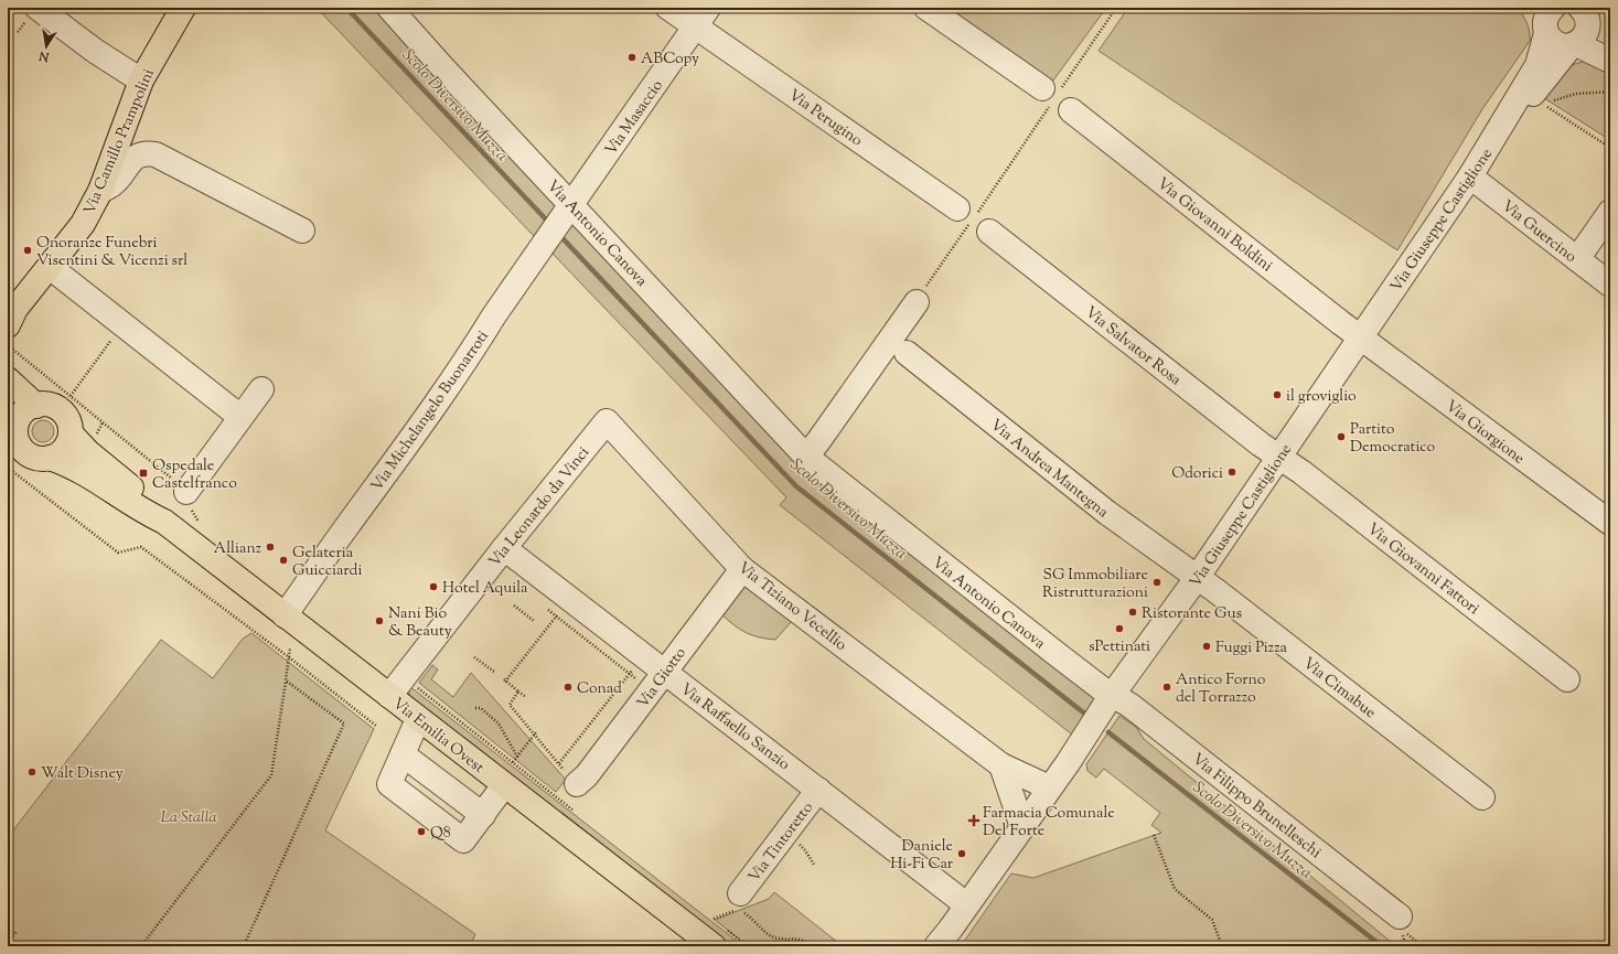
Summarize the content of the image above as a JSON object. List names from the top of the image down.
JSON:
{
  "streets": {
    "main road": ["Via Camillo Prampolini", "Via Emilia Ovest"],
    "street": [
      "Via Masaccio",
      "Via Perugino",
      "Via Giuseppe Castiglione",
      "Via Giovanni Boldini",
      "Via Guercino",
      "Via Antonio Canova",
      "Via Salvator Rosa",
      "Via Michelangelo Buonarroti",
      "Via Giorgione",
      "Via Andrea Mantegna",
      "Via Leonardo da Vinci",
      "Via Giovanni Fattori",
      "Via Tiziano Vecellio",
      "Via Giotto",
      "Via Cimabue",
      "Via Raffaello Sanzio",
      "Via Filippo Brunelleschi",
      "Via Tintoretto"
    ]
  },
  "crossings": [
    ["Via Masaccio", "Via Perugino"],
    ["Via Masaccio", "Via Antonio Canova"],
    ["Via Masaccio", "Via Michelangelo Buonarroti"],
    ["Via Giuseppe Castiglione", "Via Giovanni Boldini"],
    ["Via Giuseppe Castiglione", "Via Guercino"],
    ["Via Giuseppe Castiglione", "Via Antonio Canova"],
    ["Via Giuseppe Castiglione", "Via Salvator Rosa"],
    ["Via Giuseppe Castiglione", "Via Giorgione"],
    ["Via Giuseppe Castiglione", "Via Andrea Mantegna"],
    ["Via Giuseppe Castiglione", "Via Giovanni Fattori"],
    ["Via Giuseppe Castiglione", "Via Tiziano Vecellio"],
    ["Via Giuseppe Castiglione", "Via Cimabue"],
    ["Via Giuseppe Castiglione", "Via Raffaello Sanzio"],
    ["Via Giuseppe Castiglione", "Via Filippo Brunelleschi"],
    ["Via Giovanni Boldini", "Via Giorgione"],
    ["Via Antonio Canova", "Via Michelangelo Buonarroti"],
    ["Via Antonio Canova", "Via Filippo Brunelleschi"],
    ["Via Salvator Rosa", "Via Giovanni Fattori"],
    ["Via Michelangelo Buonarroti", "Via Emilia Ovest"],
    ["Via Andrea Mantegna", "Via Cimabue"],
    ["Via Leonardo da Vinci", "Via Tiziano Vecellio"],
    ["Via Leonardo da Vinci", "Via Raffaello Sanzio"],
    ["Via Leonardo da Vinci", "Via Emilia Ovest"],
    ["Via Tiziano Vecellio", "Via Giotto"],
    ["Via Giotto", "Via Raffaello Sanzio"],
    ["Via Raffaello Sanzio", "Via Tintoretto"]
  ],
  "water": ["Scolo Diversivo Muzza"],
  "parks": ["La Stalla"],
  "places": {
    "other": [
      "ABCopy",
      "Onoranze Funebri Visentini & Vicenzi srl",
      "il groviglio",
      "Partito Democratico",
      "Odorici",
      "Allianz",
      "Gelateria Guicciardi",
      "SG Immobiliare Ristrutturazioni",
      "Hotel Aquila",
      "Ristorante Gus",
      "Naní Bio & Beauty",
      "sPettinati",
      "Fuggi Pizza",
      "Conad",
      "Antico Forno del Torrazzo",
      "Walt Disney",
      "Q8",
      "Daniele Hi-Fi Car"
    ],
    "transit": ["Ospedale Castelfranco"],
    "health": ["Farmacia Comunale Del Forte"]
  },
  "north": "bottom"
}
